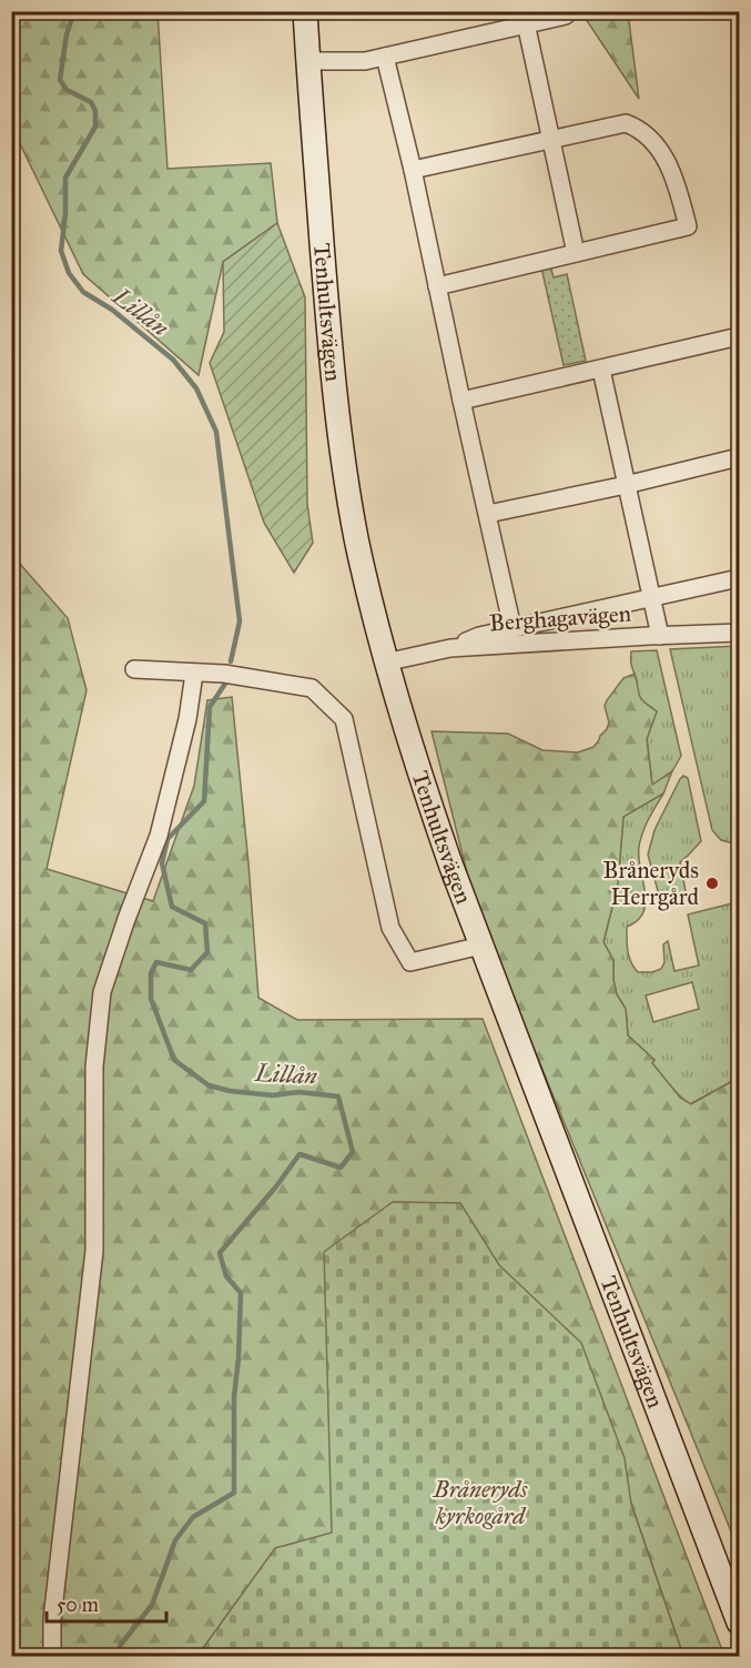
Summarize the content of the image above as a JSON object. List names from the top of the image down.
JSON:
{
  "streets": {
    "street": ["Tenhultsvägen", "Berghagavägen"]
  },
  "crossings": [
    ["Tenhultsvägen", "Berghagavägen"]
  ],
  "water": ["Lillån"],
  "parks": ["Bråneryds kyrkogård"],
  "places": ["Bråneryds Herrgård"],
  "scale_bar": "50 m"
}
